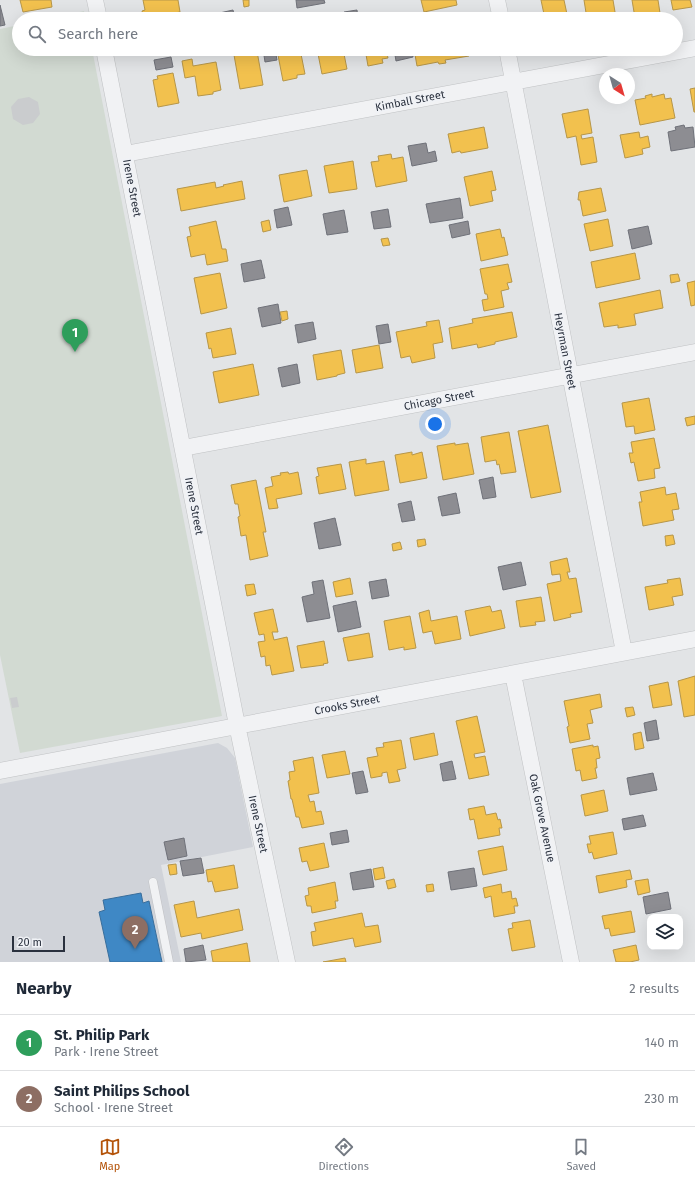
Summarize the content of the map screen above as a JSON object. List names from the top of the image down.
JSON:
{
  "streets": {
    "street": [
      "Kimball Street",
      "Irene Street",
      "Heyrman Street",
      "Chicago Street",
      "Crooks Street",
      "Oak Grove Avenue"
    ]
  },
  "crossings": [
    ["Kimball Street", "Irene Street"],
    ["Kimball Street", "Heyrman Street"],
    ["Irene Street", "Chicago Street"],
    ["Irene Street", "Crooks Street"],
    ["Heyrman Street", "Chicago Street"],
    ["Heyrman Street", "Crooks Street"],
    ["Crooks Street", "Oak Grove Avenue"]
  ],
  "scale_bar": "20 m",
  "north": "bottom right",
  "page": {
    "search": "Search here",
    "pins": ["1", "2"],
    "scale": "20 m",
    "heading": ["Nearby", "2 results"],
    "list": [
      {
        "mark": "1",
        "name": "St. Philip Park",
        "note": "Park · Irene Street",
        "value": "140 m"
      },
      {
        "mark": "2",
        "name": "Saint Philips School",
        "note": "School · Irene Street",
        "value": "230 m"
      }
    ],
    "nav": ["Map", "Directions", "Saved"]
  }
}
